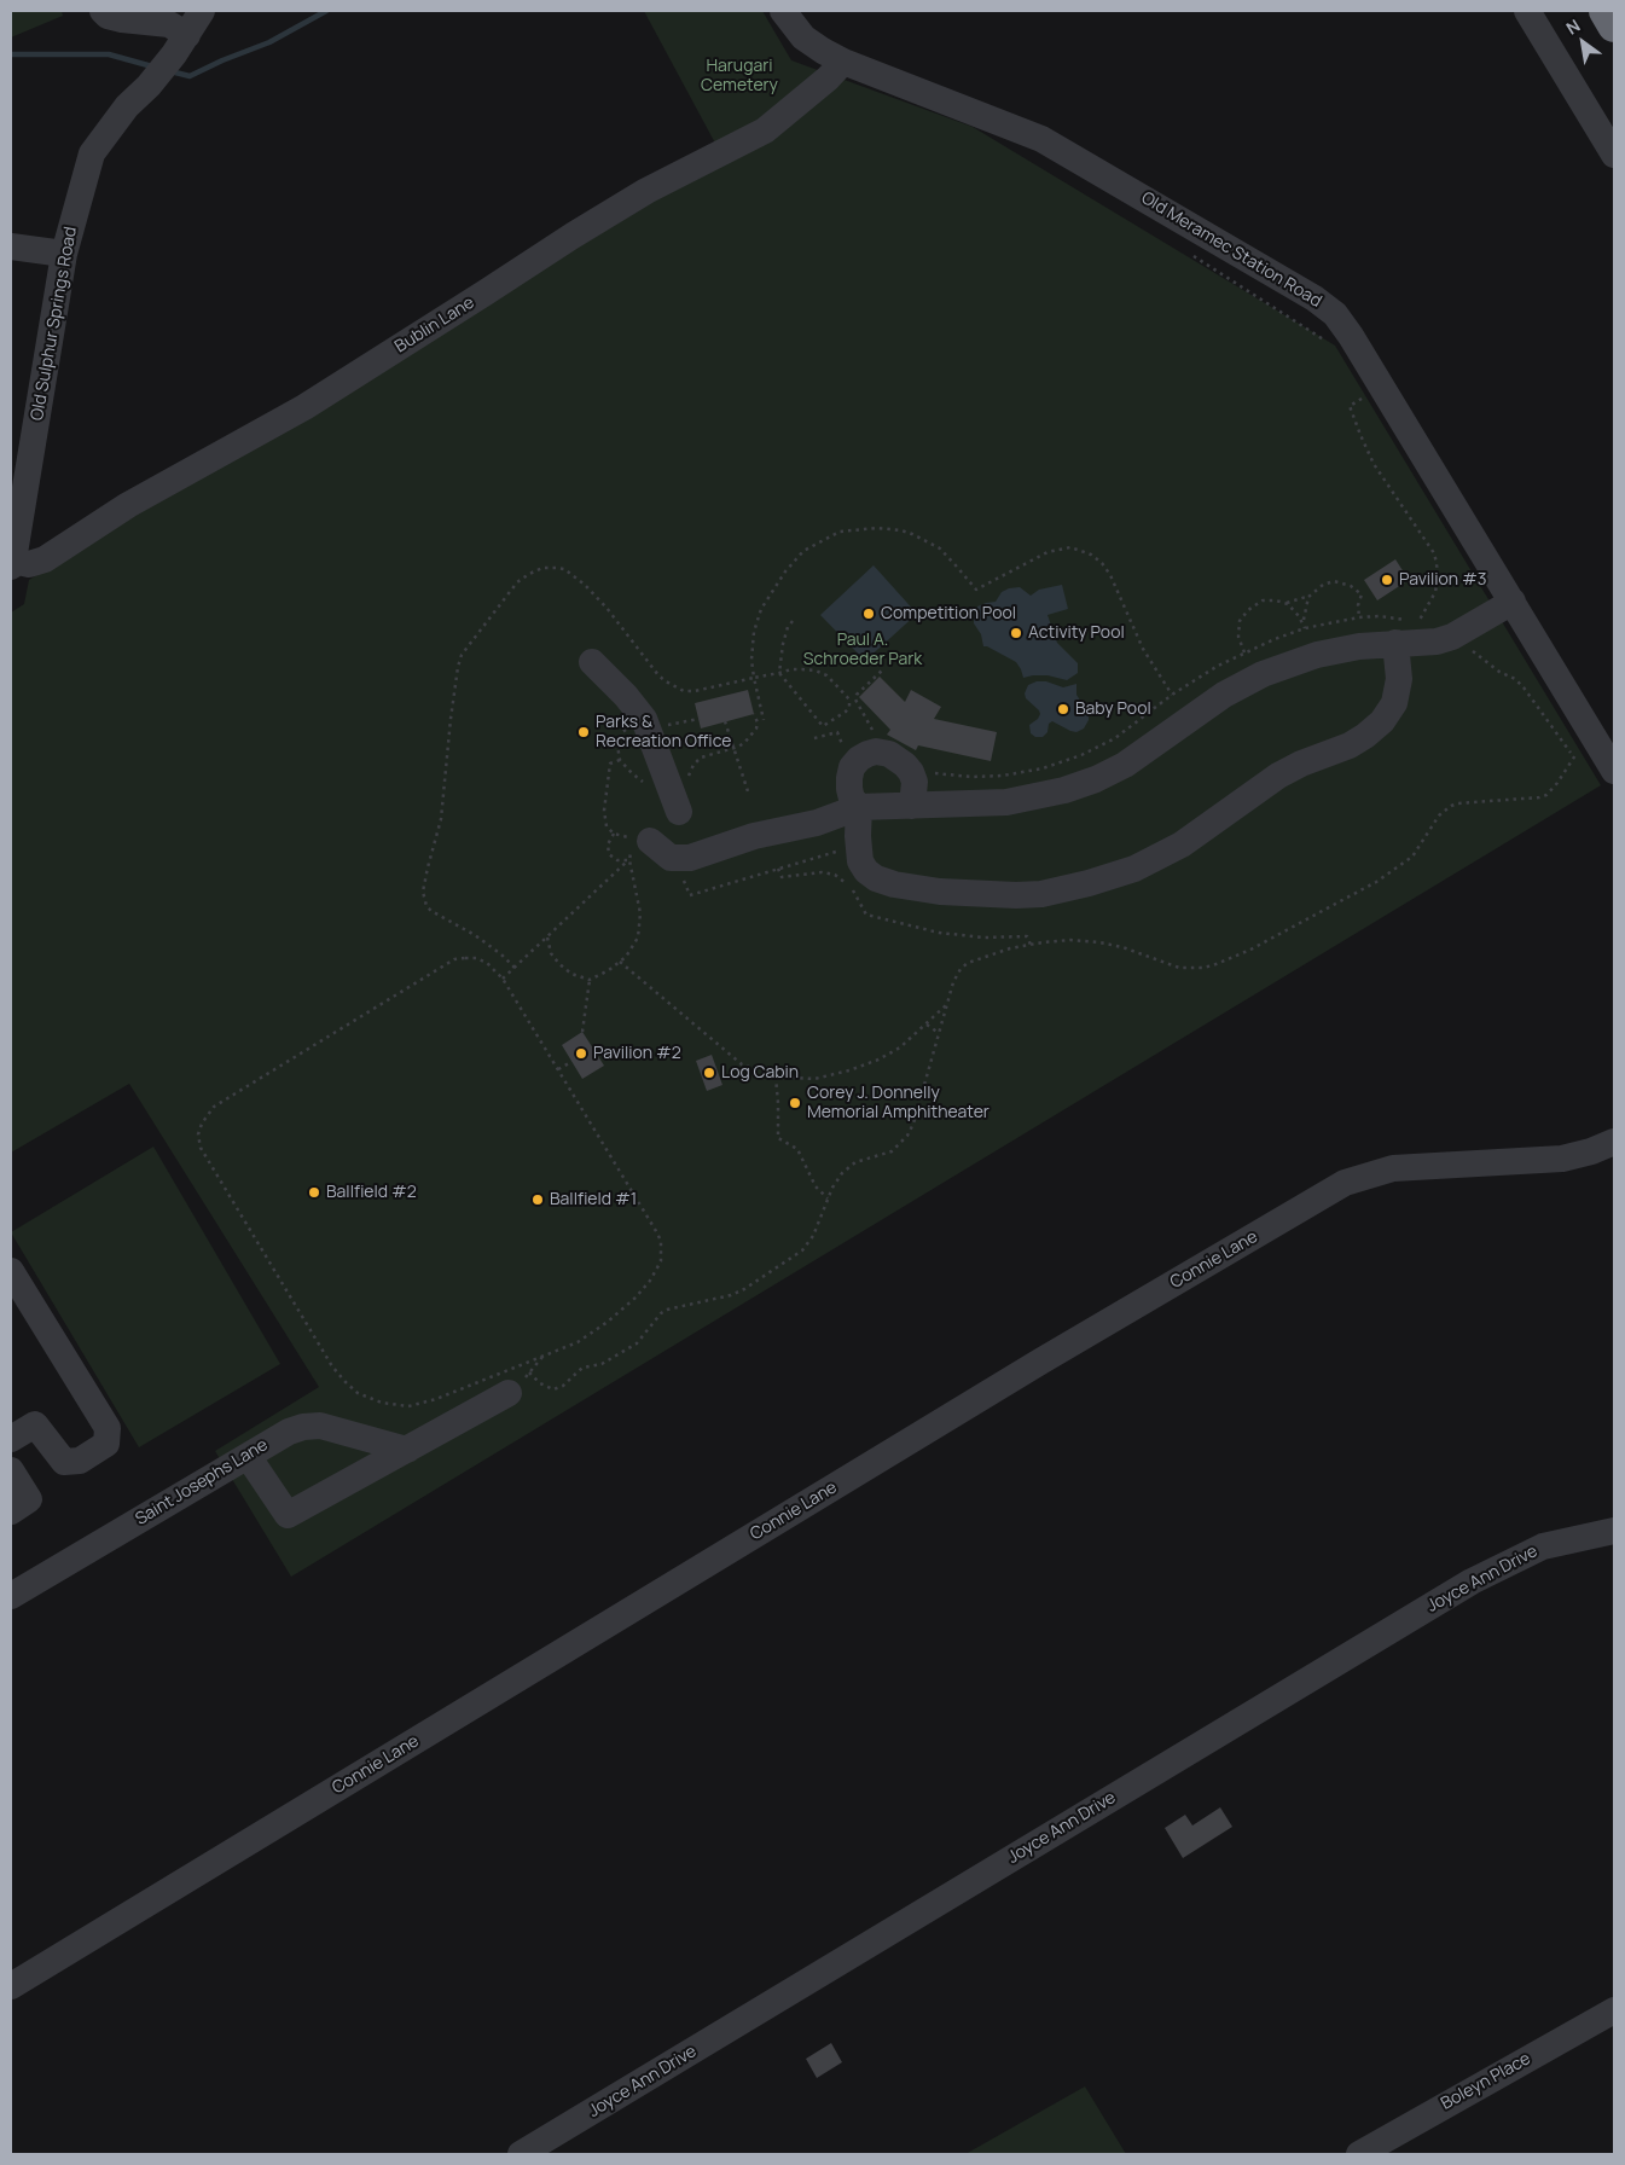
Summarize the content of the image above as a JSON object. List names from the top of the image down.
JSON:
{
  "streets": {
    "street": [
      "Old Meramec Station Road",
      "Old Sulphur Springs Road",
      "Bublin Lane",
      "Connie Lane",
      "Saint Josephs Lane",
      "Joyce Ann Drive",
      "Boleyn Place"
    ]
  },
  "crossings": [
    ["Old Meramec Station Road", "Bublin Lane"],
    ["Old Sulphur Springs Road", "Bublin Lane"]
  ],
  "parks": ["Harugari Cemetery", "Paul A. Schroeder Park"],
  "places": [
    "Pavilion #3",
    "Competition Pool",
    "Activity Pool",
    "Baby Pool",
    "Parks & Recreation Office",
    "Pavilion #2",
    "Log Cabin",
    "Corey J. Donnelly Memorial Amphitheater",
    "Ballfield #2",
    "Ballfield #1"
  ],
  "north": "top left"
}
